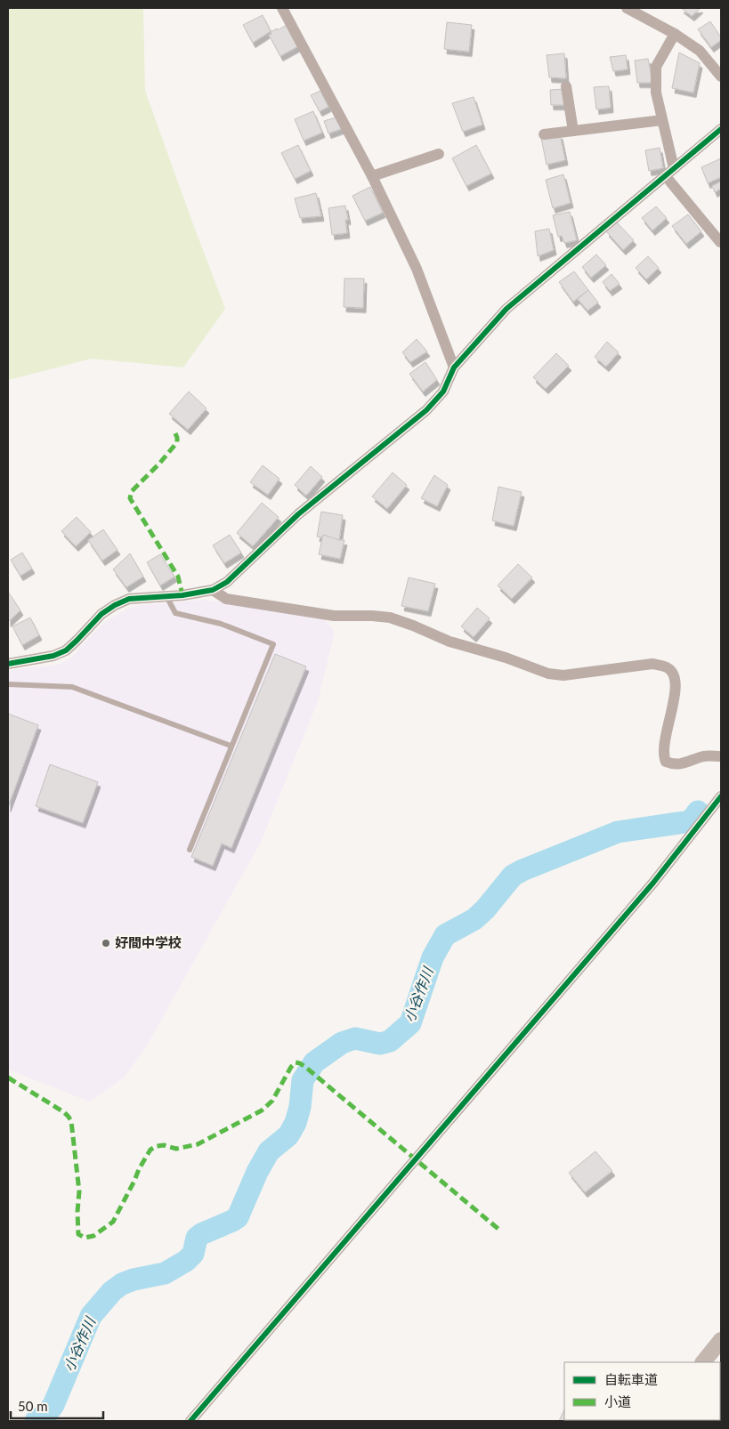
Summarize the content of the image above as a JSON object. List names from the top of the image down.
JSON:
{
  "water": ["小谷作川"],
  "places": ["好間中学校"],
  "legend": ["自転車道", "小道"],
  "scale_bar": "50 m"
}
